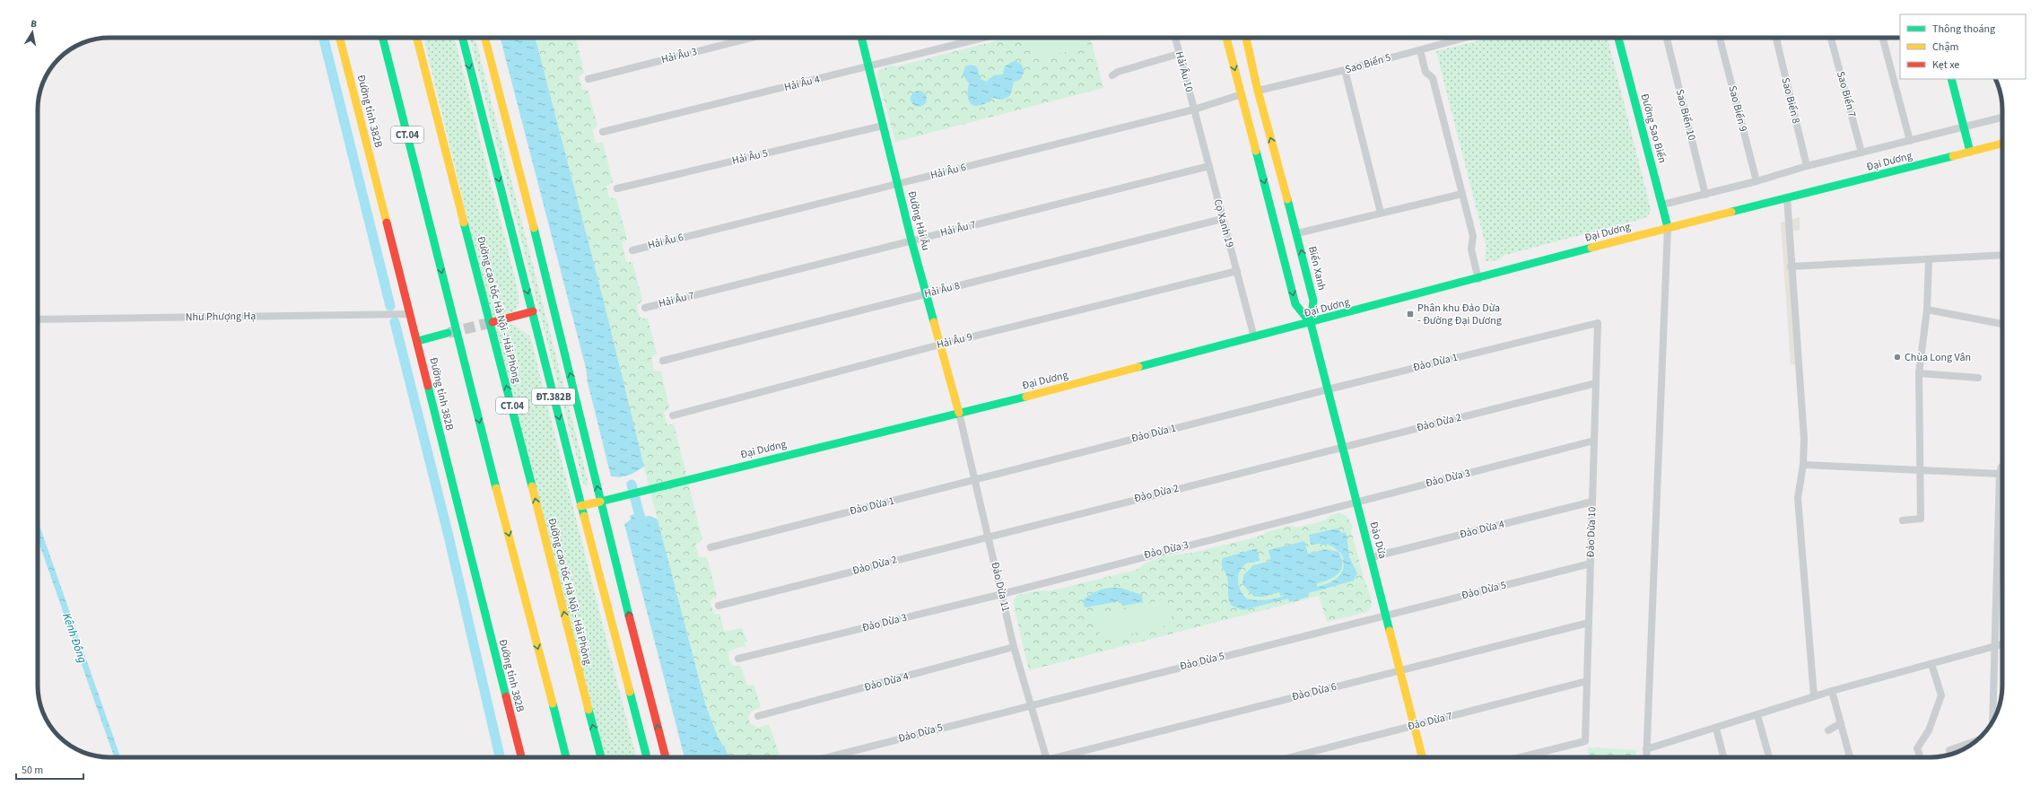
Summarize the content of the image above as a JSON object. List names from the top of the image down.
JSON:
{
  "streets": {
    "main road": [
      "Đường tỉnh 382B",
      "Đường Sao Biển",
      "CT.04",
      "Đại Dương",
      "Đường Hải Âu",
      "Biển Xanh",
      "Đường cao tốc Hà Nội - Hải Phòng",
      "ĐT.382B",
      "Đảo Dừa"
    ],
    "street": [
      "Hải Âu 3",
      "Sao Biển 5",
      "Hải Âu 10",
      "Hải Âu 4",
      "Sao Biển 7",
      "Sao Biển 8",
      "Sao Biển 9",
      "Sao Biển 10",
      "Hải Âu 5",
      "Hải Âu 6",
      "Cọ Xanh 19",
      "Hải Âu 7",
      "Hải Âu 8",
      "Như Phượng Hạ",
      "Hải Âu 9",
      "Đảo Dừa 1",
      "Đảo Dừa 2",
      "Đảo Dừa 3",
      "Đảo Dừa 4",
      "Đảo Dừa 10",
      "Đảo Dừa 11",
      "Đảo Dừa 5",
      "Đảo Dừa 6",
      "Đảo Dừa 7"
    ]
  },
  "crossings": [
    ["Sao Biển 5", "Biển Xanh"],
    ["Hải Âu 10", "Hải Âu 6"],
    ["Hải Âu 10", "Cọ Xanh 19"],
    ["Hải Âu 4", "Đường Hải Âu"],
    ["Đường tỉnh 382B", "Như Phượng Hạ"],
    ["Đường Sao Biển", "Đại Dương"],
    ["Hải Âu 5", "Đường Hải Âu"],
    ["Đại Dương", "Đường Hải Âu"],
    ["Đại Dương", "Cọ Xanh 19"],
    ["Đại Dương", "Biển Xanh"],
    ["Đại Dương", "ĐT.382B"],
    ["Đại Dương", "Đảo Dừa"],
    ["Đại Dương", "Đảo Dừa 11"],
    ["Hải Âu 6", "Đường Hải Âu"],
    ["Hải Âu 6", "Cọ Xanh 19"],
    ["Đường Hải Âu", "Hải Âu 7"],
    ["Đường Hải Âu", "Hải Âu 8"],
    ["Đường Hải Âu", "Hải Âu 9"],
    ["Đường Hải Âu", "Đảo Dừa 11"],
    ["Cọ Xanh 19", "Hải Âu 7"],
    ["Cọ Xanh 19", "Hải Âu 8"],
    ["Cọ Xanh 19", "Hải Âu 9"],
    ["Biển Xanh", "Đảo Dừa"],
    ["Đảo Dừa 1", "Đảo Dừa 10"],
    ["Đảo Dừa 1", "Đảo Dừa"],
    ["Đảo Dừa 1", "Đảo Dừa 11"],
    ["Đảo Dừa 2", "Đảo Dừa 10"],
    ["Đảo Dừa 2", "Đảo Dừa"],
    ["Đảo Dừa 2", "Đảo Dừa 11"],
    ["Đảo Dừa 3", "Đảo Dừa 10"],
    ["Đảo Dừa 3", "Đảo Dừa"],
    ["Đảo Dừa 3", "Đảo Dừa 11"],
    ["Đảo Dừa 4", "Đảo Dừa 10"],
    ["Đảo Dừa 4", "Đảo Dừa"],
    ["Đảo Dừa 4", "Đảo Dừa 11"],
    ["Đảo Dừa 10", "Đảo Dừa 5"],
    ["Đảo Dừa 10", "Đảo Dừa 6"],
    ["Đảo Dừa 10", "Đảo Dừa 7"],
    ["Đảo Dừa", "Đảo Dừa 5"],
    ["Đảo Dừa", "Đảo Dừa 6"],
    ["Đảo Dừa", "Đảo Dừa 7"],
    ["Đảo Dừa 11", "Đảo Dừa 5"]
  ],
  "water": ["Kênh Đông"],
  "places": {
    "transit": ["Phân khu Đảo Dừa - Đường Đại Dương"],
    "other": ["Chùa Long Vân"]
  },
  "legend": ["Thông thoáng", "Chậm", "Kẹt xe"],
  "scale_bar": "50 m",
  "north": "top"
}
